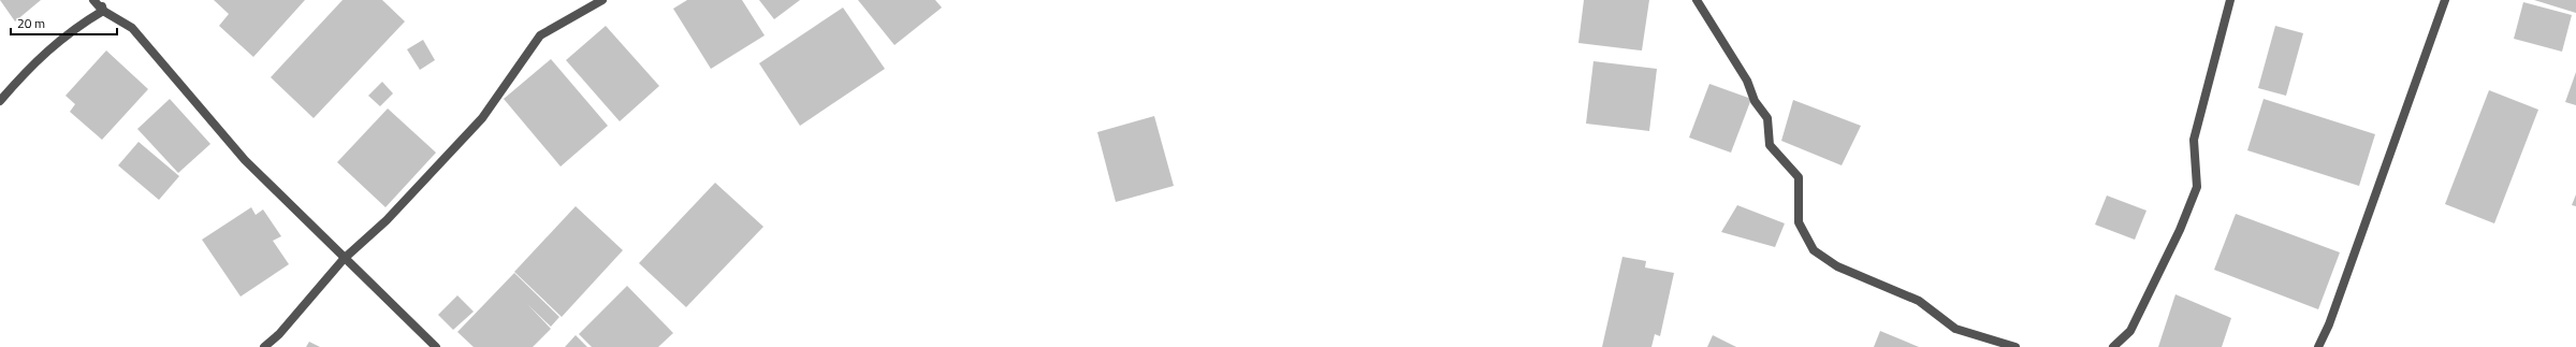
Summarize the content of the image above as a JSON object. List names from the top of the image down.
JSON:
{
  "scale_bar": "20 m"
}
